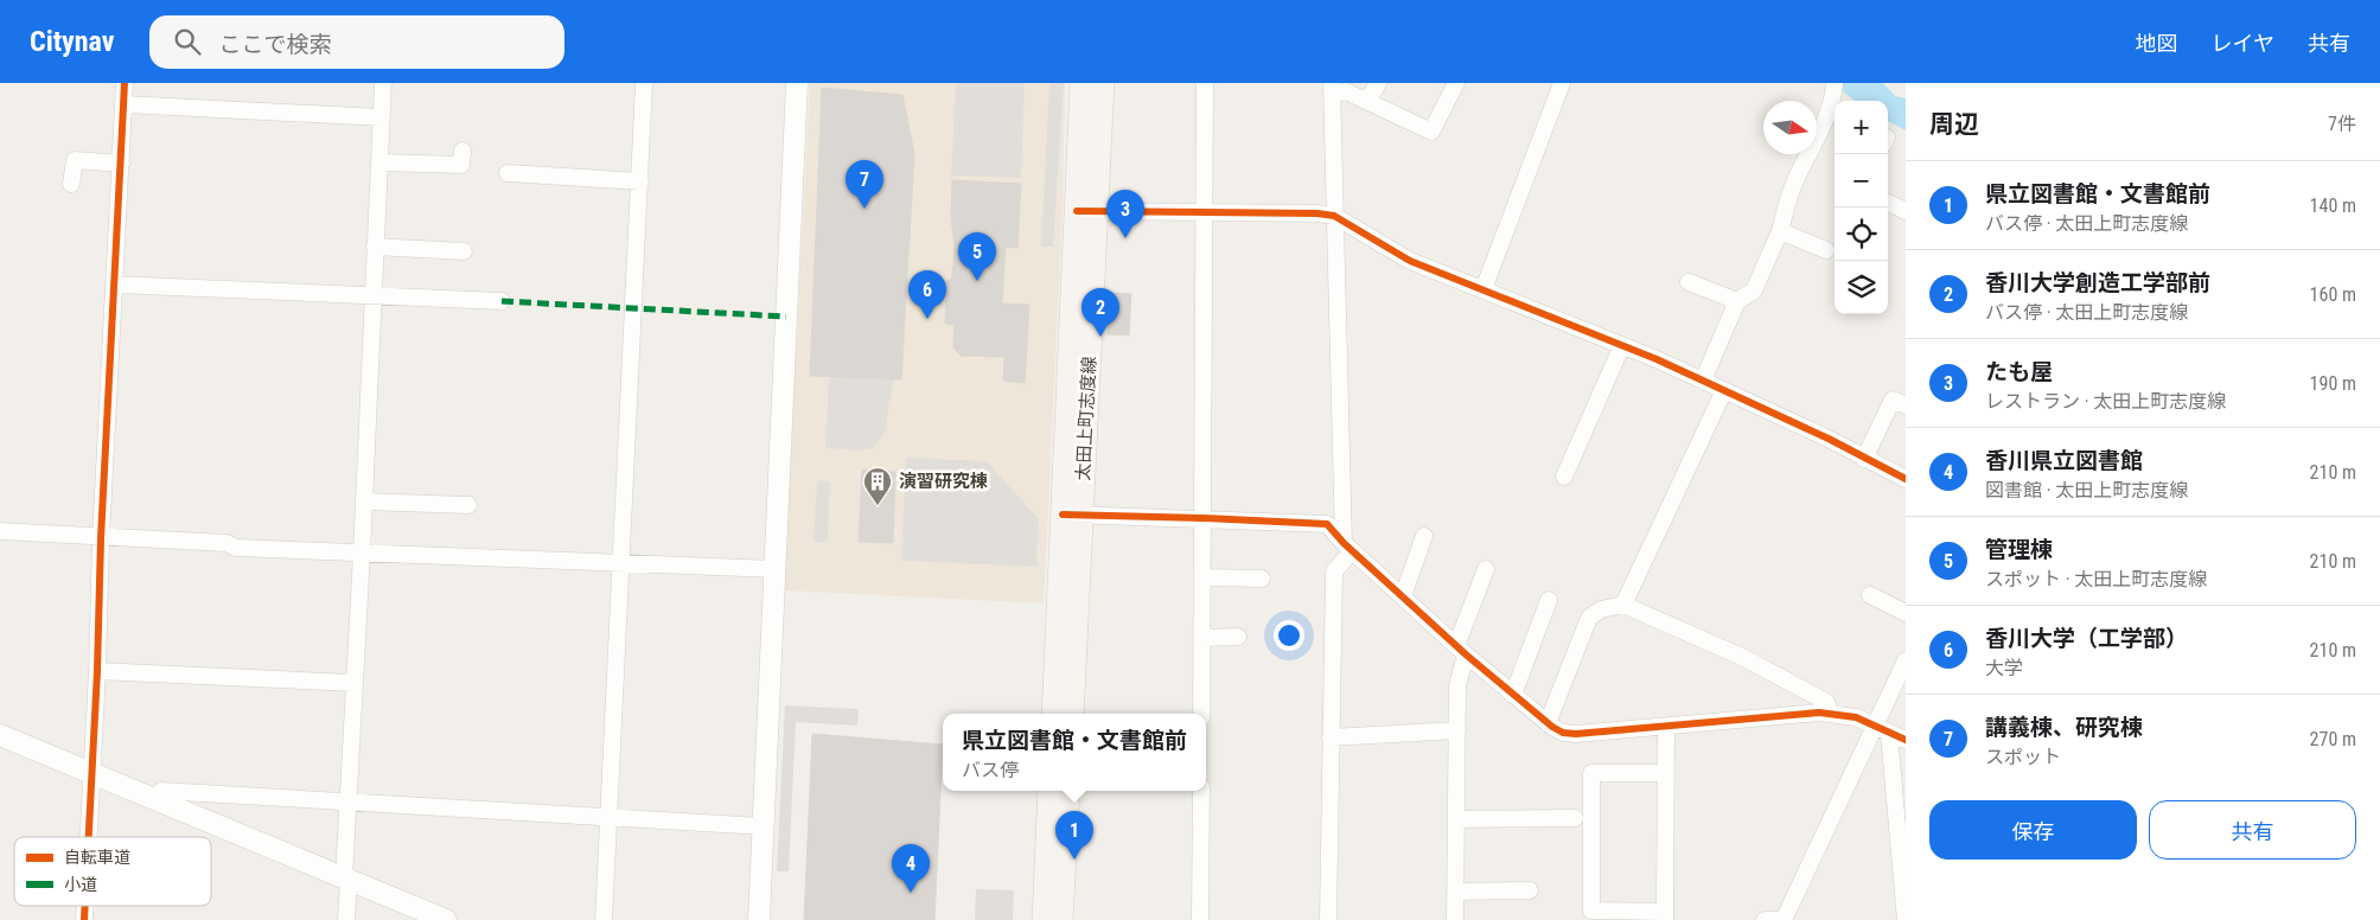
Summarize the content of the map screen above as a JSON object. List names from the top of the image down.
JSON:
{
  "streets": {
    "main road": ["太田上町志度線"]
  },
  "places": {
    "building": ["演習研究棟"]
  },
  "legend": ["自転車道", "小道"],
  "north": "right",
  "page": {
    "header": "Citynav",
    "search": "ここで検索",
    "nav": ["地図", "レイヤ", "共有"],
    "heading": ["周辺", "7件"],
    "map_buttons": ["+", "−"],
    "pins": [
      "7",
      "3",
      "5",
      "6",
      "2",
      "1",
      "4"
    ],
    "list": [
      {
        "mark": "1",
        "name": "県立図書館・文書館前",
        "note": "バス停 · 太田上町志度線",
        "value": "140 m"
      },
      {
        "mark": "2",
        "name": "香川大学創造工学部前",
        "note": "バス停 · 太田上町志度線",
        "value": "160 m"
      },
      {
        "mark": "3",
        "name": "たも屋",
        "note": "レストラン · 太田上町志度線",
        "value": "190 m"
      },
      {
        "mark": "4",
        "name": "香川県立図書館",
        "note": "図書館 · 太田上町志度線",
        "value": "210 m"
      },
      {
        "mark": "5",
        "name": "管理棟",
        "note": "スポット · 太田上町志度線",
        "value": "210 m"
      },
      {
        "mark": "6",
        "name": "香川大学（工学部）",
        "note": "大学",
        "value": "210 m"
      },
      {
        "mark": "7",
        "name": "講義棟、研究棟",
        "note": "スポット",
        "value": "270 m"
      }
    ],
    "popup": ["県立図書館・文書館前", "バス停"],
    "buttons": ["保存", "共有"]
  }
}
